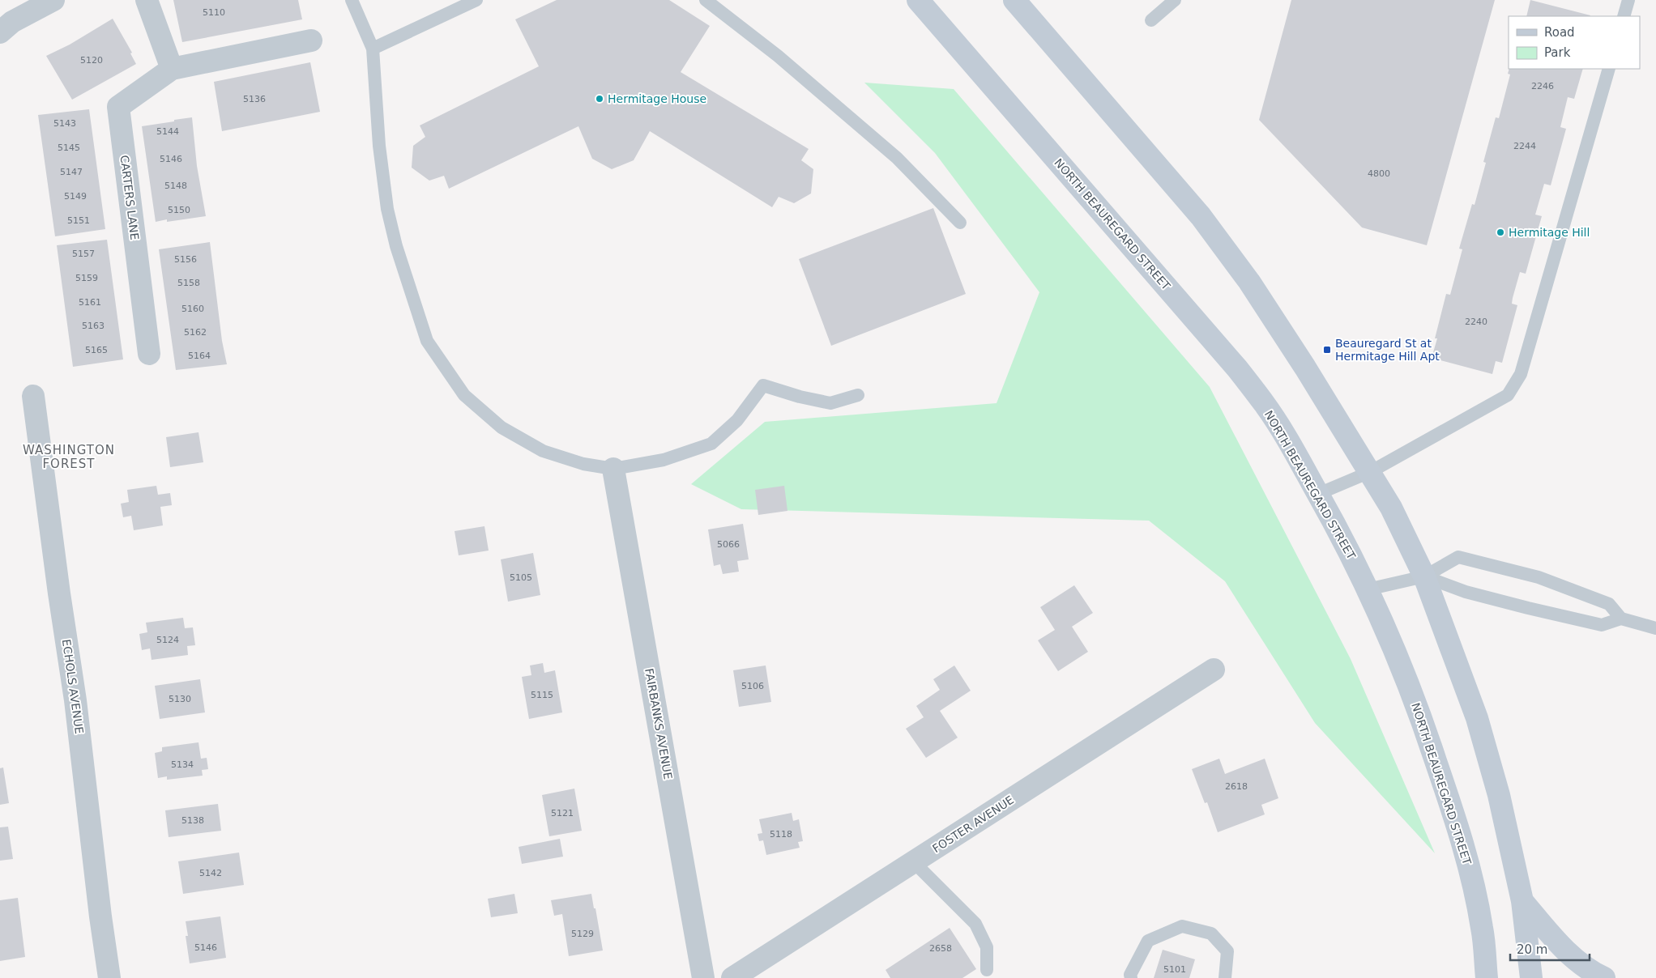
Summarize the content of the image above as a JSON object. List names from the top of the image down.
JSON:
{
  "streets": {
    "main road": ["NORTH BEAUREGARD STREET"],
    "street": [
      "CARTERS LANE",
      "ECHOLS AVENUE",
      "FAIRBANKS AVENUE",
      "FOSTER AVENUE"
    ]
  },
  "districts": ["WASHINGTON FOREST"],
  "places": {
    "other": ["Hermitage House", "Hermitage Hill"],
    "transit": ["Beauregard St at Hermitage Hill Apt"]
  },
  "house_numbers": [
    "5110",
    "5120",
    "2246",
    "5136",
    "5143",
    "5144",
    "2244",
    "5145",
    "5146",
    "5147",
    "4800",
    "5148",
    "5149",
    "5150",
    "5151",
    "5157",
    "5156",
    "5159",
    "5158",
    "5161",
    "5160",
    "2240",
    "5163",
    "5162",
    "5165",
    "5164",
    "5066",
    "5105",
    "5124",
    "5106",
    "5115",
    "5130",
    "5134",
    "2618",
    "5121",
    "5138",
    "5118",
    "5142",
    "5129",
    "5146",
    "2658",
    "5101"
  ],
  "legend": ["Road", "Park"],
  "scale_bar": "20 m"
}
